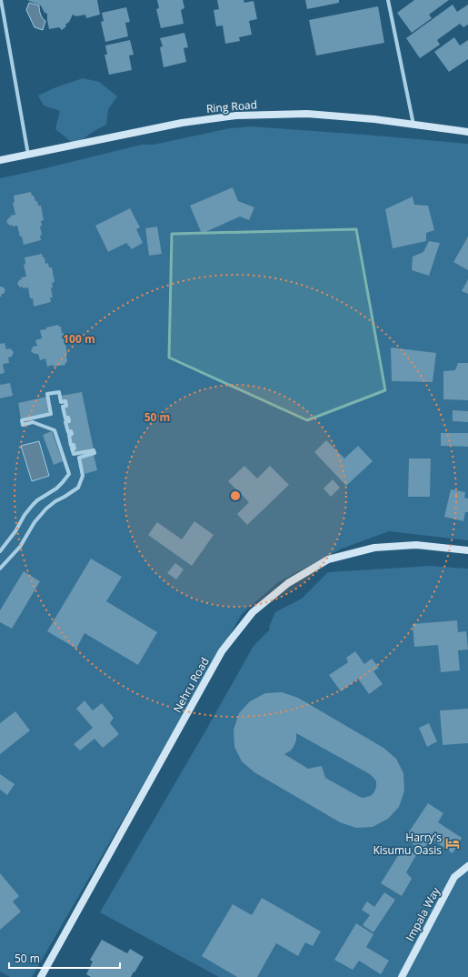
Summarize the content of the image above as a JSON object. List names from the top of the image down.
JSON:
{
  "streets": {
    "street": ["Ring Road", "Nehru Road", "Impala Way"]
  },
  "places": {
    "hotel": ["Harry's Kisumu Oasis"]
  },
  "scale_bar": "50 m",
  "rings": ["100 m", "50 m"]
}
